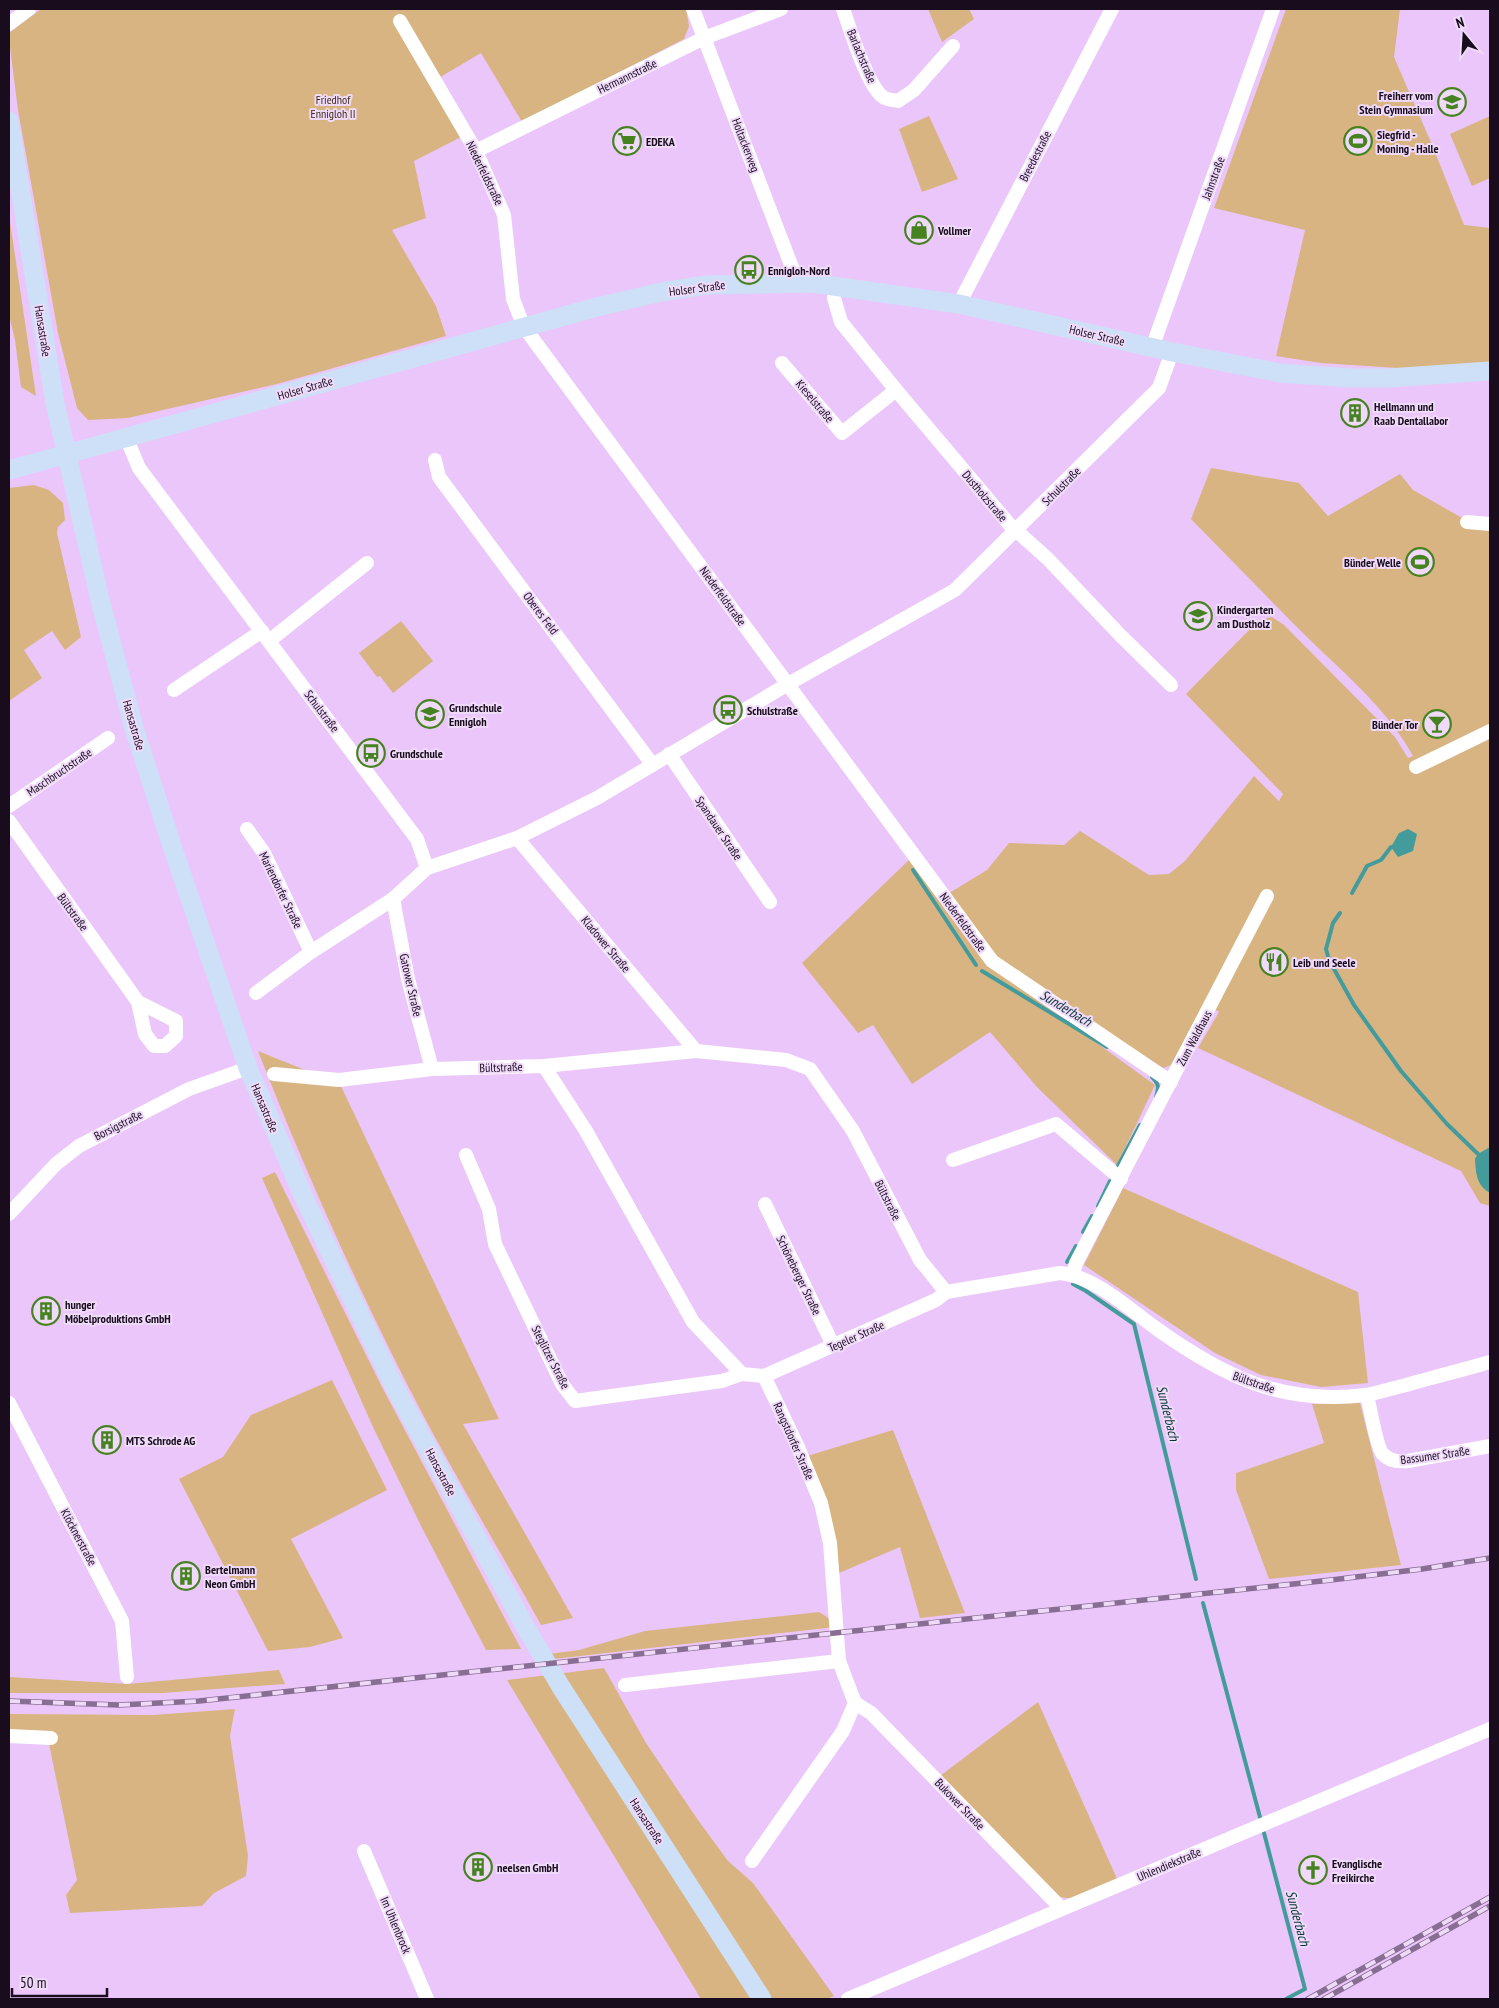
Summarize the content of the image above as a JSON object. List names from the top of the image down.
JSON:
{
  "streets": {
    "main road": ["Holser Straße", "Hansastraße"],
    "street": [
      "Barlachstraße",
      "Hermannstraße",
      "Holtackerweg",
      "Breedestraße",
      "Niederfeldstraße",
      "Jahnstraße",
      "Kieselstraße",
      "Schulstraße",
      "Dustholzstraße",
      "Oberes Feld",
      "Maschbruchstraße",
      "Spandauer Straße",
      "Mariendorfer Straße",
      "Bültstraße",
      "Kladower Straße",
      "Gatower Straße",
      "Zum Waldhaus",
      "Borsigstraße",
      "Schöneberger Straße",
      "Tegeler Straße",
      "Steglitzer Straße",
      "Rangstdorfer Straße",
      "Bassumer Straße",
      "Klöcknerstraße",
      "Bukower Straße",
      "Uhlendiekstraße",
      "Im Uhlenbrock"
    ]
  },
  "crossings": [
    ["Hermannstraße", "Holtackerweg"],
    ["Hermannstraße", "Niederfeldstraße"],
    ["Holtackerweg", "Holser Straße"],
    ["Breedestraße", "Holser Straße"],
    ["Niederfeldstraße", "Holser Straße"],
    ["Niederfeldstraße", "Schulstraße"],
    ["Niederfeldstraße", "Zum Waldhaus"],
    ["Jahnstraße", "Holser Straße"],
    ["Holser Straße", "Hansastraße"],
    ["Holser Straße", "Schulstraße"],
    ["Holser Straße", "Dustholzstraße"],
    ["Hansastraße", "Borsigstraße"],
    ["Kieselstraße", "Dustholzstraße"],
    ["Schulstraße", "Dustholzstraße"],
    ["Schulstraße", "Oberes Feld"],
    ["Schulstraße", "Spandauer Straße"],
    ["Schulstraße", "Kladower Straße"],
    ["Schulstraße", "Gatower Straße"],
    ["Bültstraße", "Kladower Straße"],
    ["Bültstraße", "Gatower Straße"],
    ["Bültstraße", "Zum Waldhaus"],
    ["Bültstraße", "Tegeler Straße"],
    ["Bültstraße", "Bassumer Straße"],
    ["Schöneberger Straße", "Tegeler Straße"],
    ["Tegeler Straße", "Rangstdorfer Straße"],
    ["Rangstdorfer Straße", "Bukower Straße"],
    ["Bukower Straße", "Uhlendiekstraße"]
  ],
  "water": ["Sunderbach"],
  "parks": ["Friedhof Ennigloh II"],
  "places": {
    "school or university": ["Freiherr vom Stein Gymnasium", "Kindergarten am Dustholz", "Grundschule Ennigloh"],
    "supermarket": ["EDEKA"],
    "sports": ["Siegfrid - Moning - Halle", "Bünder Welle"],
    "shop": ["Vollmer"],
    "bus stop": ["Ennigloh-Nord", "Schulstraße", "Grundschule"],
    "building": [
      "Hellmann und Raab Dentallabor",
      "hunger Möbelproduktions GmbH",
      "MTS Schrode AG",
      "Bertelmann Neon GmbH",
      "neelsen GmbH"
    ],
    "bar": ["Bünder Tor"],
    "restaurant": ["Leib und Seele"],
    "church": ["Evanglische Freikirche"]
  },
  "scale_bar": "50 m",
  "north": "top"
}
